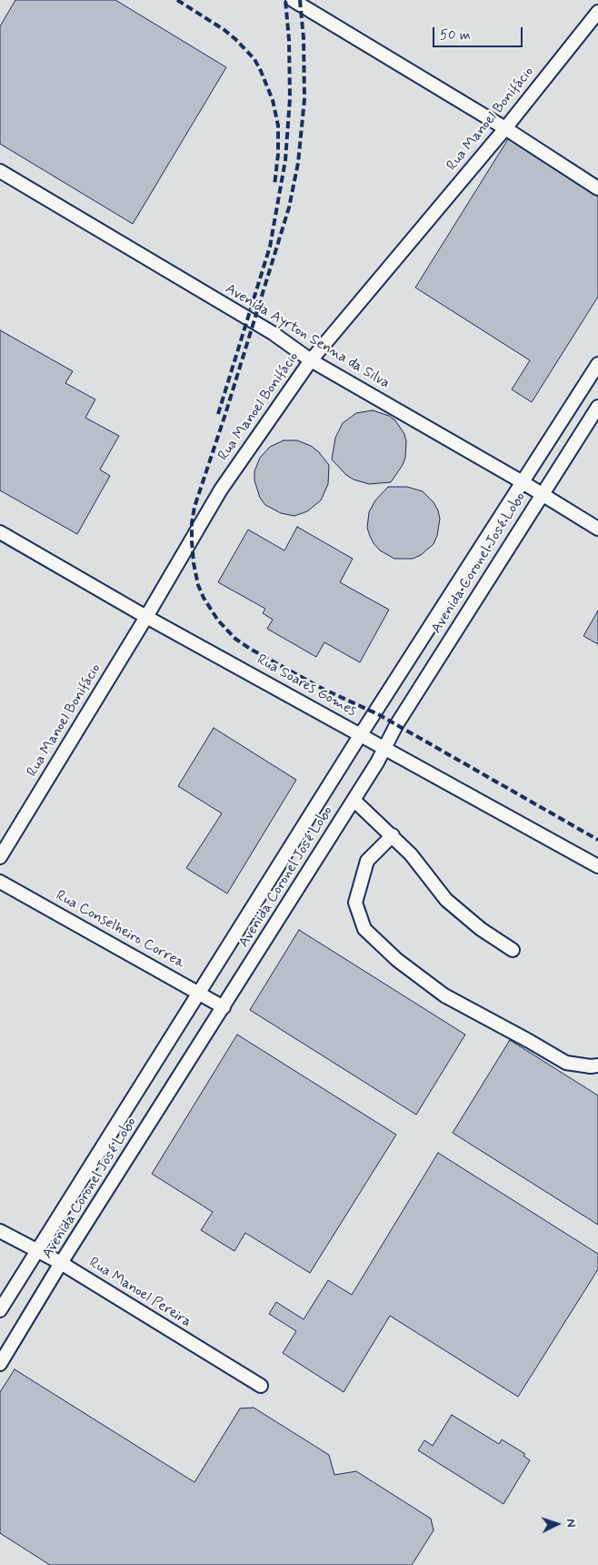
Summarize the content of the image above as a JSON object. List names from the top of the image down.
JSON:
{
  "streets": {
    "street": [
      "Rua Manoel Bonifácio",
      "Avenida Ayrton Senna da Silva",
      "Avenida Coronel José Lobo",
      "Rua Soares Gomes",
      "Rua Conselheiro Correa",
      "Rua Manoel Pereira"
    ]
  },
  "crossings": [
    ["Rua Manoel Bonifácio", "Avenida Ayrton Senna da Silva"],
    ["Rua Manoel Bonifácio", "Rua Soares Gomes"],
    ["Avenida Ayrton Senna da Silva", "Avenida Coronel José Lobo"],
    ["Avenida Coronel José Lobo", "Rua Soares Gomes"],
    ["Avenida Coronel José Lobo", "Rua Conselheiro Correa"],
    ["Avenida Coronel José Lobo", "Rua Manoel Pereira"]
  ],
  "scale_bar": "50 m",
  "north": "right"
}
